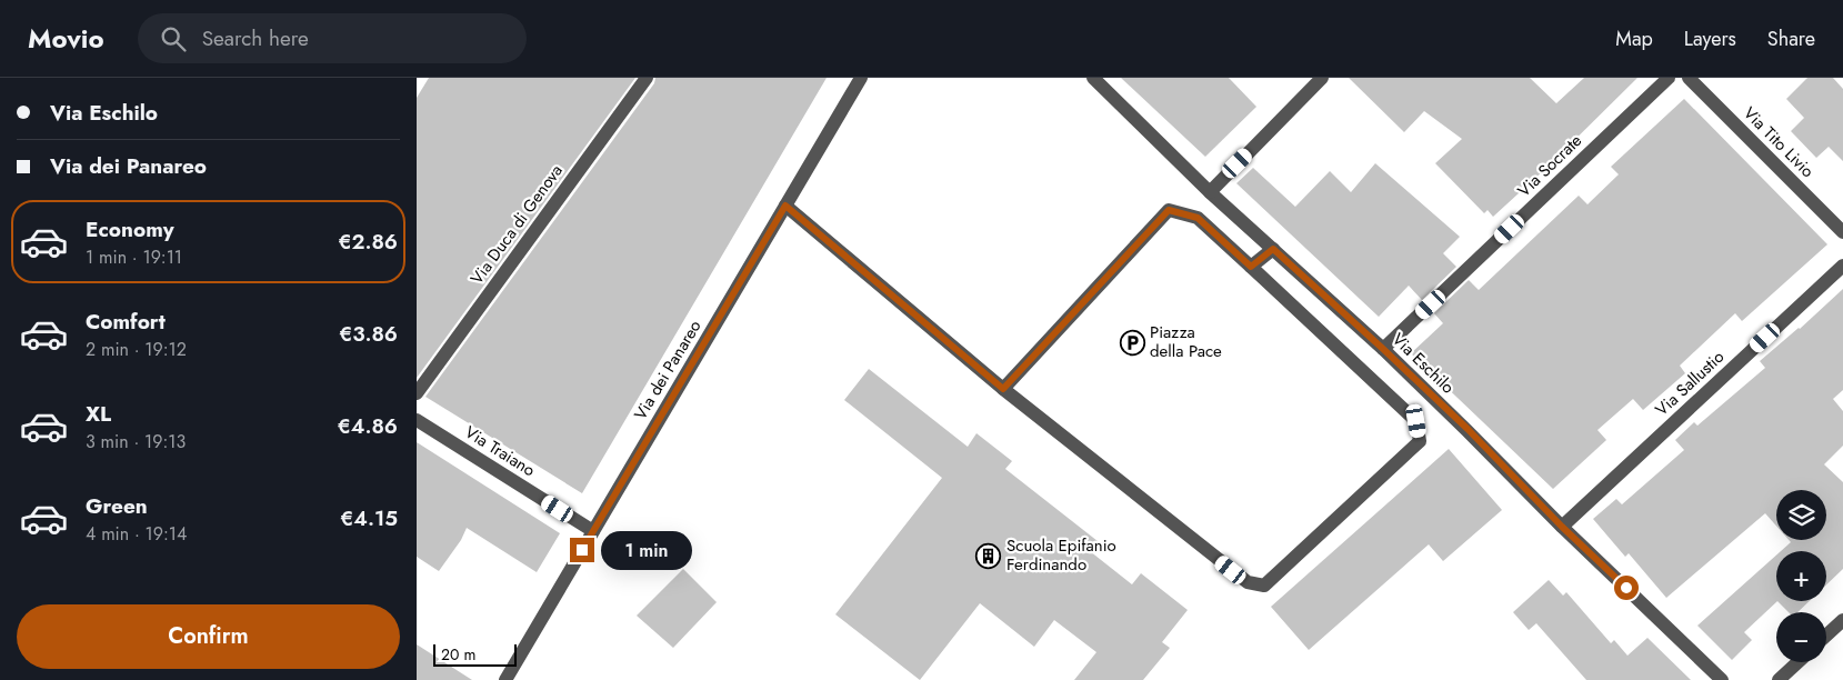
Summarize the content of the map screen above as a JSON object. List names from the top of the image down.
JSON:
{
  "streets": {
    "street": [
      "Via Tito Livio",
      "Via Socrate",
      "Via Duca di Genova",
      "Via Eschilo",
      "Via dei Panareo",
      "Via Sallustio",
      "Via Traiano"
    ]
  },
  "crossings": [
    ["Via Socrate", "Via Eschilo"],
    ["Via Eschilo", "Via Sallustio"],
    ["Via dei Panareo", "Via Traiano"]
  ],
  "places": {
    "parking": ["Piazza della Pace"],
    "building": ["Scuola Epifanio Ferdinando"]
  },
  "scale_bar": "20 m",
  "page": {
    "header": "Movio",
    "search": "Search here",
    "nav": ["Map", "Layers", "Share"],
    "banner": ["Via Eschilo", "Via dei Panareo"],
    "list": [
      {
        "name": "Economy",
        "note": "1 min · 19:11",
        "value": "€2.86"
      },
      {
        "name": "Comfort",
        "note": "2 min · 19:12",
        "value": "€3.86"
      },
      {
        "name": "XL",
        "note": "3 min · 19:13",
        "value": "€4.86"
      },
      {
        "name": "Green",
        "note": "4 min · 19:14",
        "value": "€4.15"
      }
    ],
    "map_buttons": ["+", "−"],
    "bubble": "1 min",
    "buttons": "Confirm",
    "scale": "20 m"
  }
}
